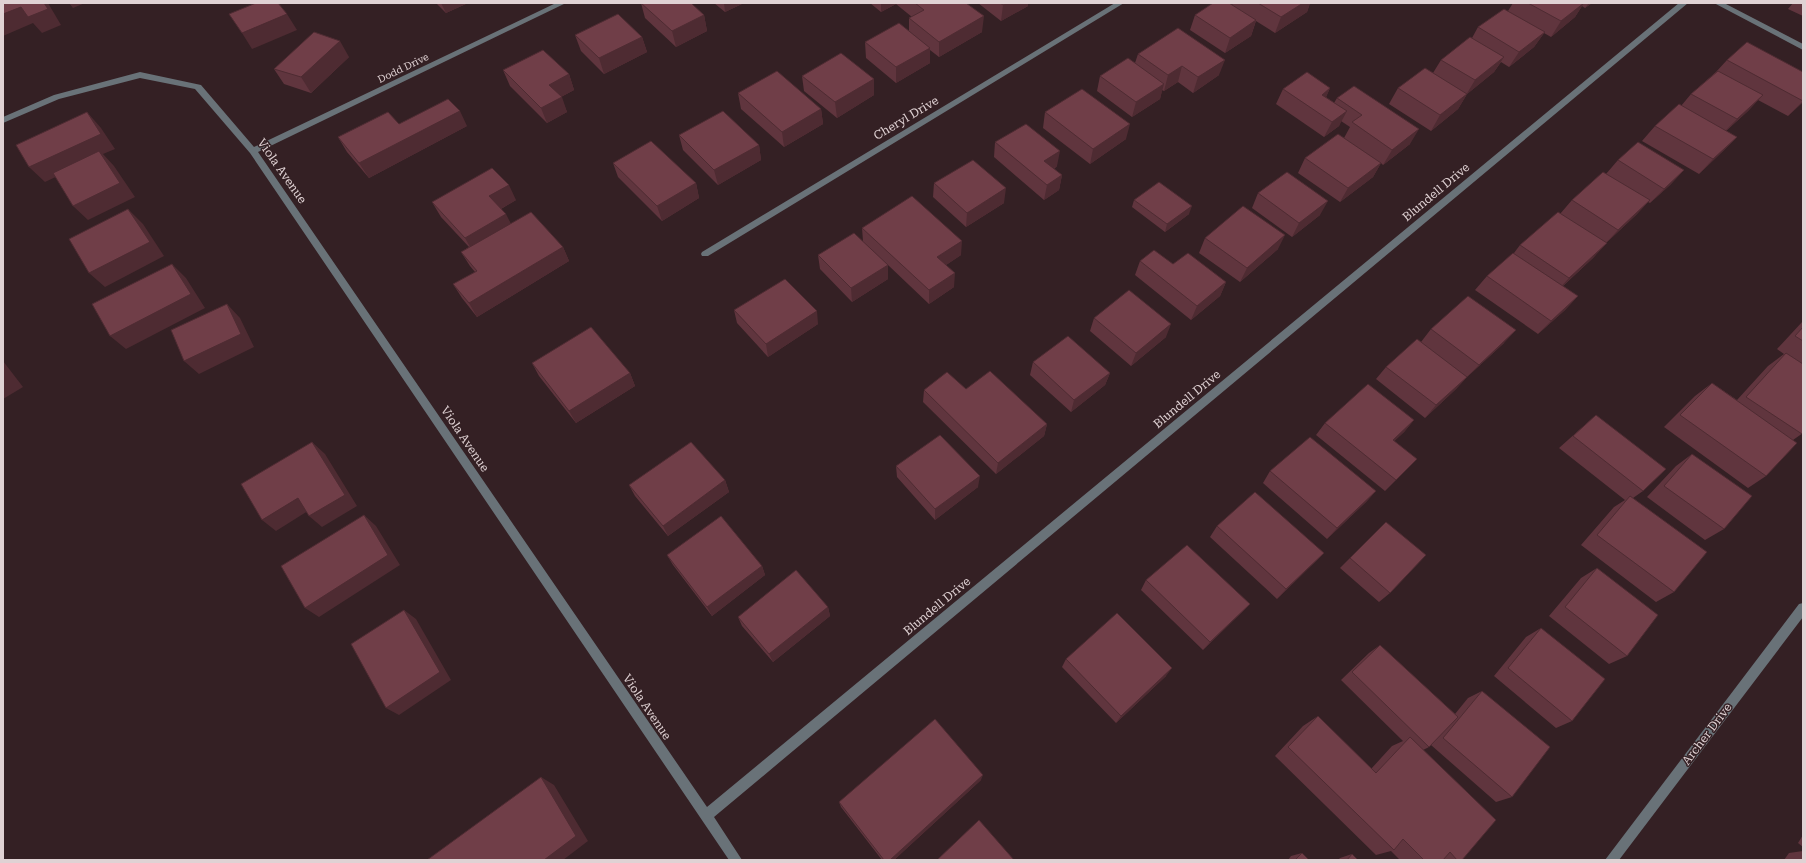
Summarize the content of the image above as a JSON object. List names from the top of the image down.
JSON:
{
  "streets": {
    "street": [
      "Dodd Drive",
      "Cheryl Drive",
      "Viola Avenue",
      "Blundell Drive",
      "Archer Drive"
    ]
  },
  "crossings": [
    ["Dodd Drive", "Viola Avenue"],
    ["Viola Avenue", "Blundell Drive"]
  ]
}
